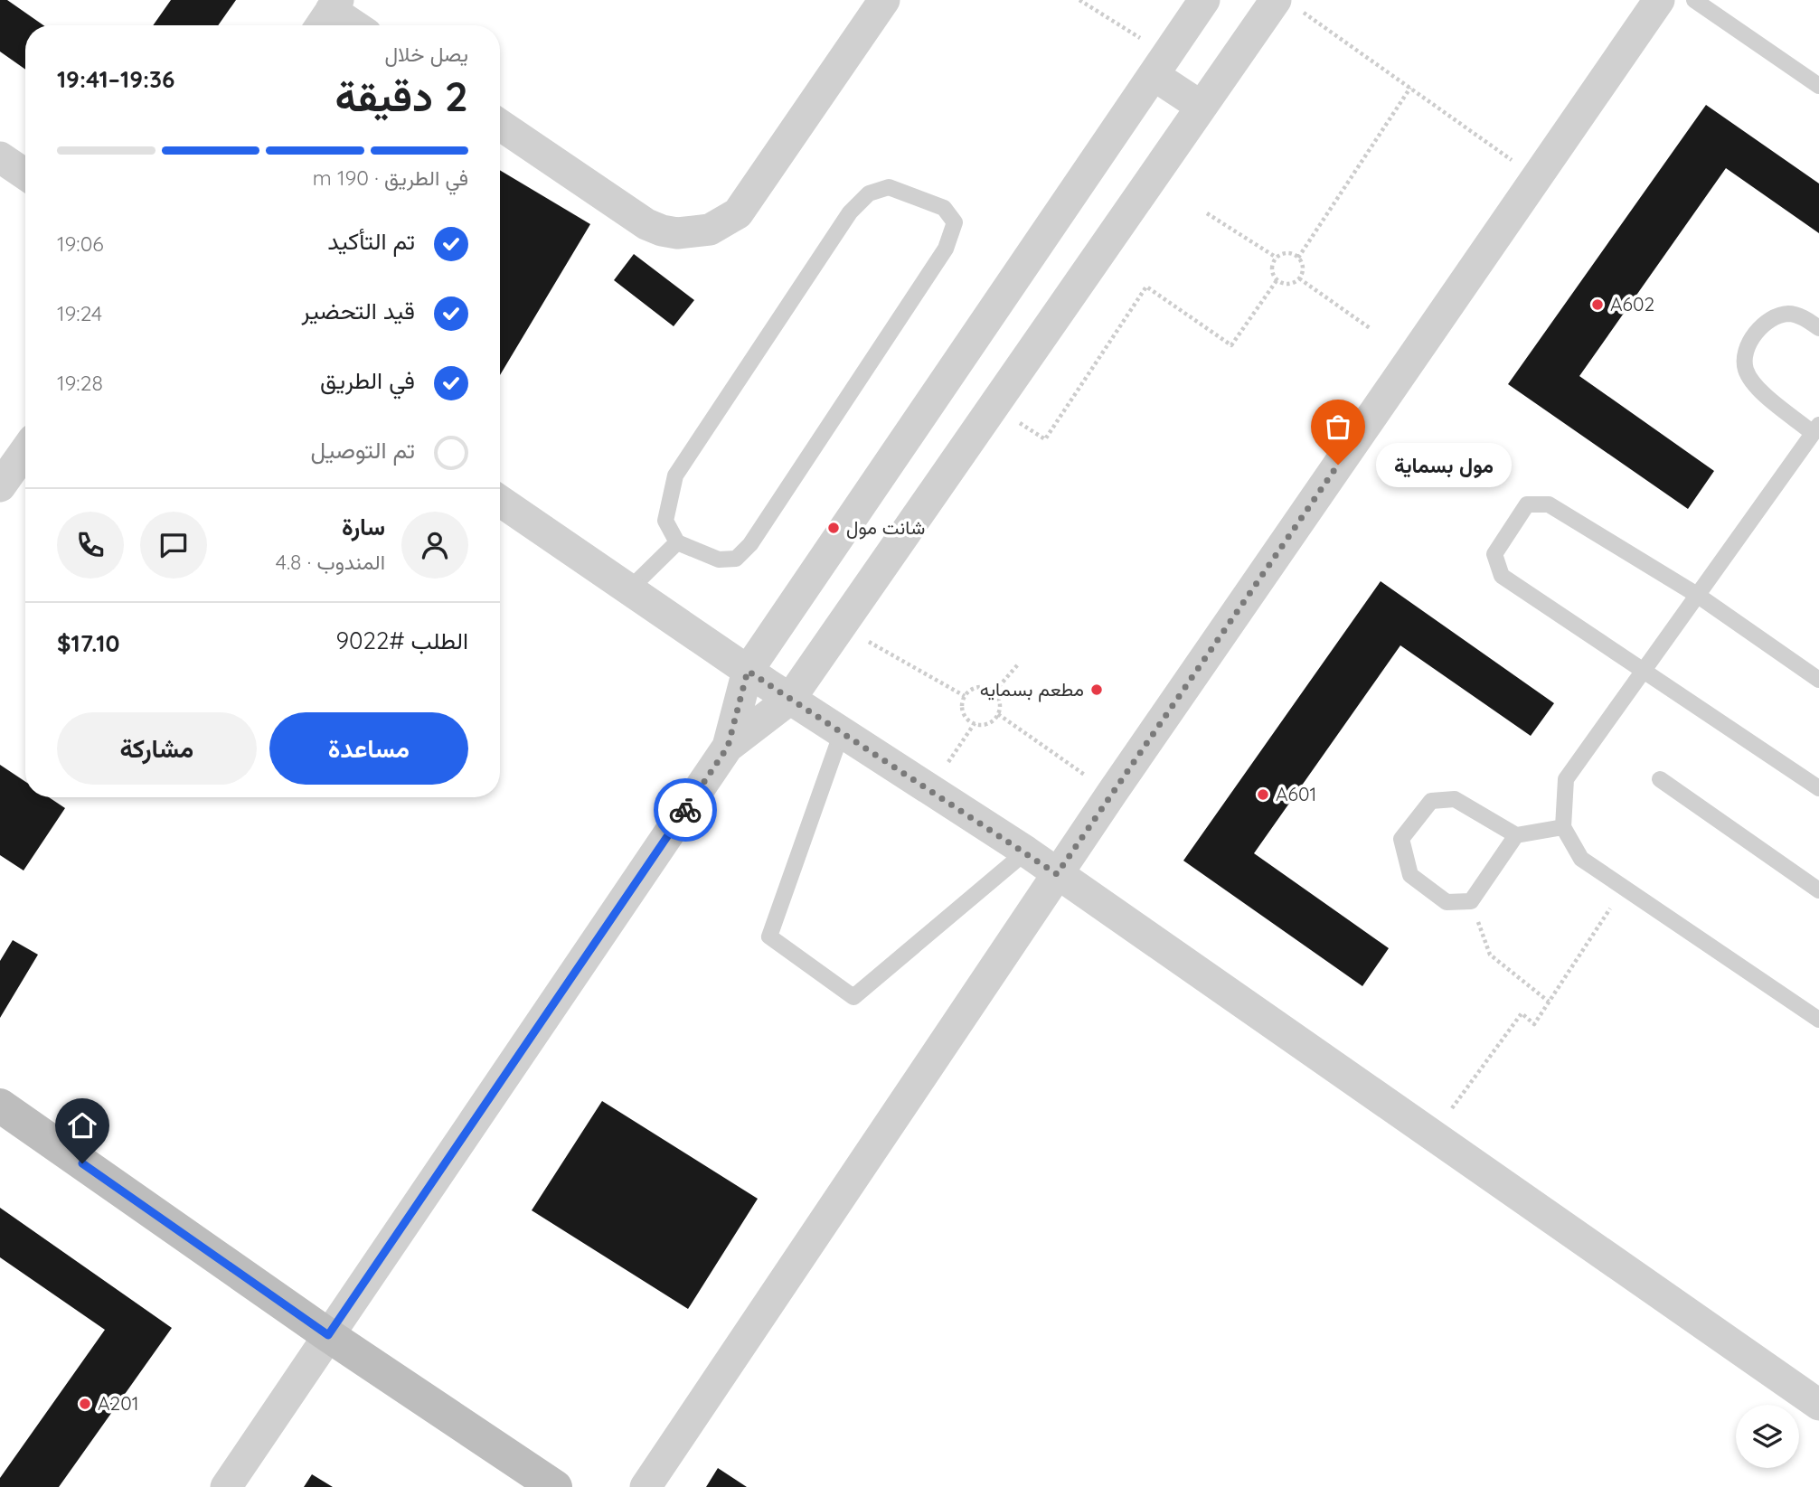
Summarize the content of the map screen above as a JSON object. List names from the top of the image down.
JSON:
{
  "places": [
    "A602",
    "مول بسماية",
    "شانت مول",
    "مطعم بسمايه",
    "A601",
    "A201"
  ],
  "page": {
    "heading": ["2 دقيقة", "يصل خلال", "19:36–19:41"],
    "panel": [
      "سارة",
      "المندوب · 4.8",
      "الطلب #9022",
      "$17.10"
    ],
    "bar": "في الطريق · 190 m",
    "list": [
      ["تم التأكيد", "19:06"],
      ["قيد التحضير", "19:24"],
      ["في الطريق", "19:28"],
      "تم التوصيل"
    ],
    "bubble": "مول بسماية",
    "buttons": ["مساعدة", "مشاركة"]
  }
}
